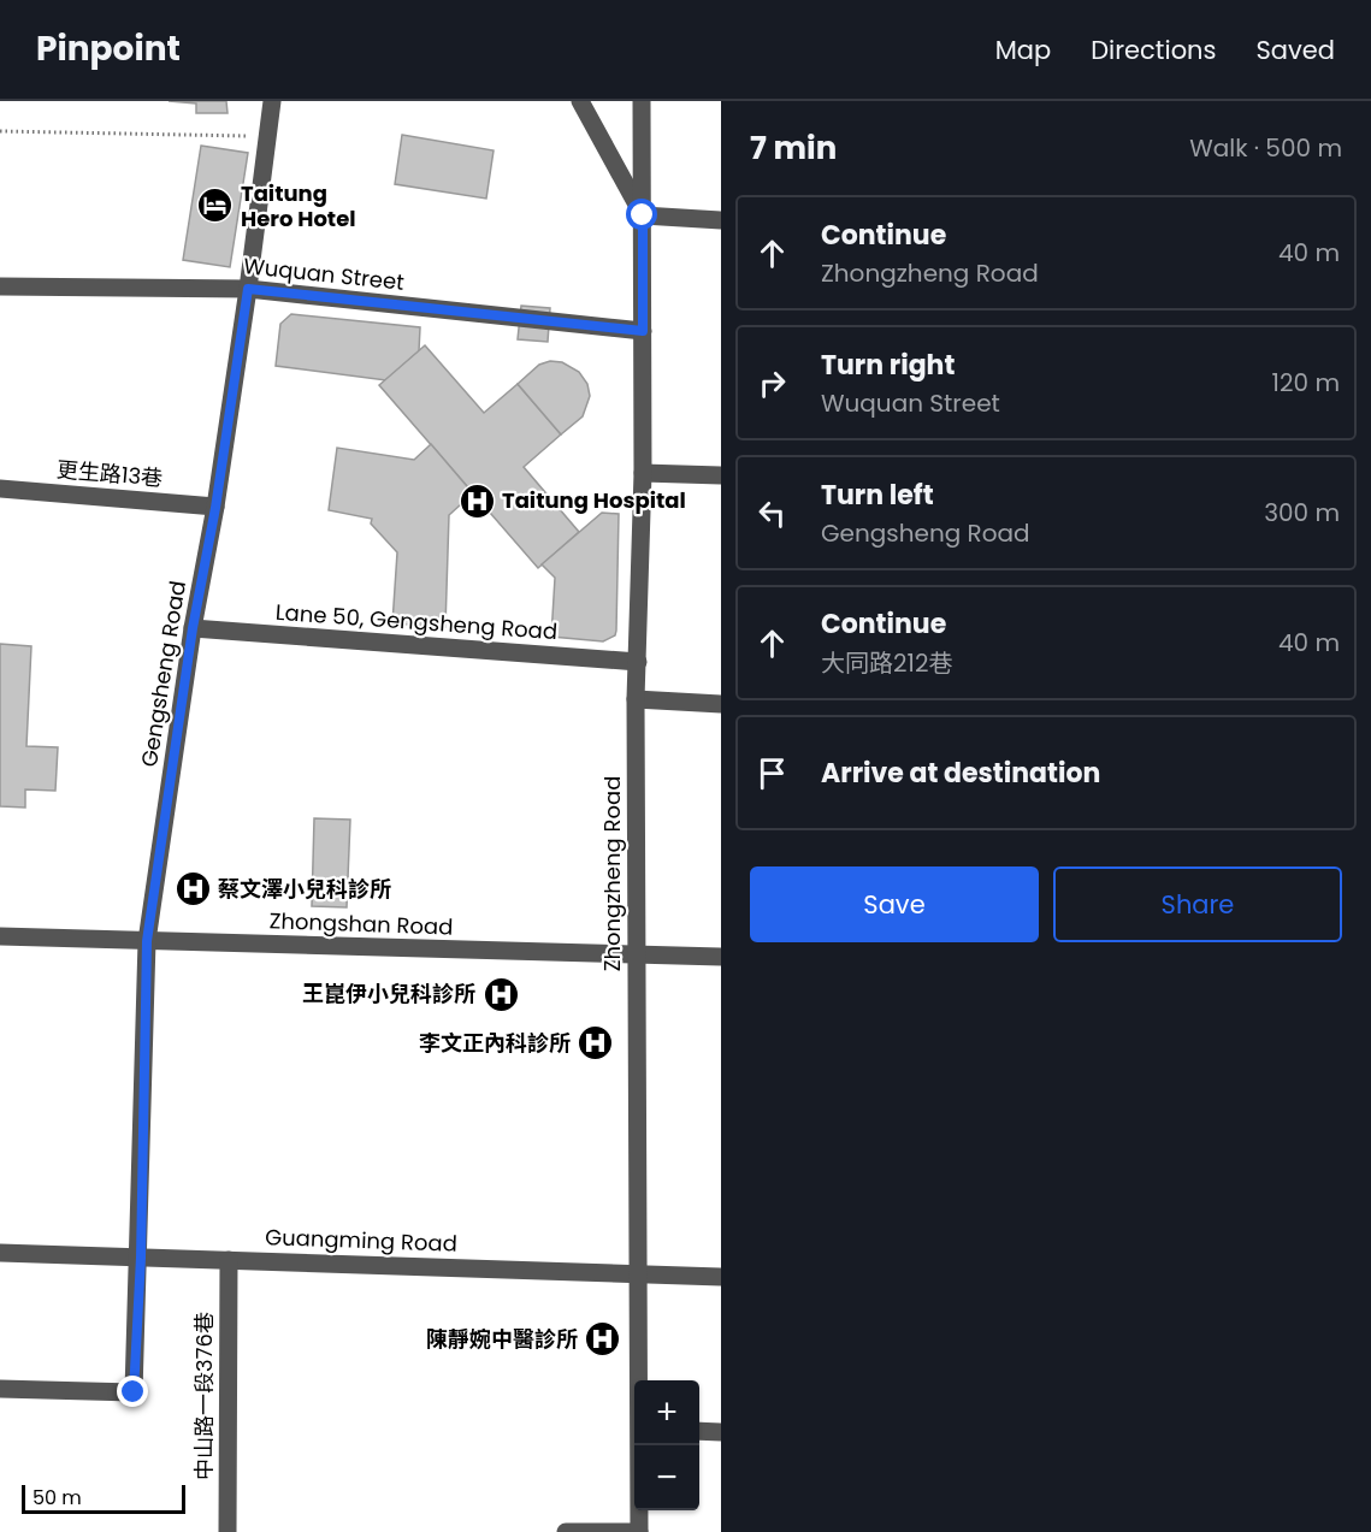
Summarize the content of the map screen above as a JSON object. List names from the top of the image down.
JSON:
{
  "streets": {
    "street": [
      "Wuquan Street",
      "更生路13巷",
      "Lane 50, Gengsheng Road",
      "Gengsheng Road",
      "Zhongzheng Road",
      "Zhongshan Road",
      "Guangming Road",
      "中山路一段376巷"
    ]
  },
  "crossings": [
    ["Wuquan Street", "Gengsheng Road"],
    ["Wuquan Street", "Zhongzheng Road"],
    ["更生路13巷", "Gengsheng Road"],
    ["Lane 50, Gengsheng Road", "Gengsheng Road"],
    ["Lane 50, Gengsheng Road", "Zhongzheng Road"],
    ["Gengsheng Road", "Zhongshan Road"],
    ["Gengsheng Road", "Guangming Road"],
    ["Zhongzheng Road", "Zhongshan Road"],
    ["Zhongzheng Road", "Guangming Road"],
    ["Guangming Road", "中山路一段376巷"]
  ],
  "places": {
    "hotel": ["Taitung Hero Hotel"],
    "hospital": [
      "Taitung Hospital",
      "蔡文澤小兒科診所",
      "王崑伊小兒科診所",
      "李文正內科診所",
      "陳靜婉中醫診所"
    ]
  },
  "scale_bar": "50 m",
  "page": {
    "header": "Pinpoint",
    "nav": ["Map", "Directions", "Saved"],
    "heading": ["7 min", "Walk · 500 m"],
    "list": [
      ["Continue", "Zhongzheng Road", "40 m"],
      ["Turn right", "Wuquan Street", "120 m"],
      ["Turn left", "Gengsheng Road", "300 m"],
      ["Continue", "大同路212巷", "40 m"],
      "Arrive at destination"
    ],
    "buttons": ["Save", "Share"],
    "map_buttons": ["+", "−"],
    "scale": "50 m"
  }
}
